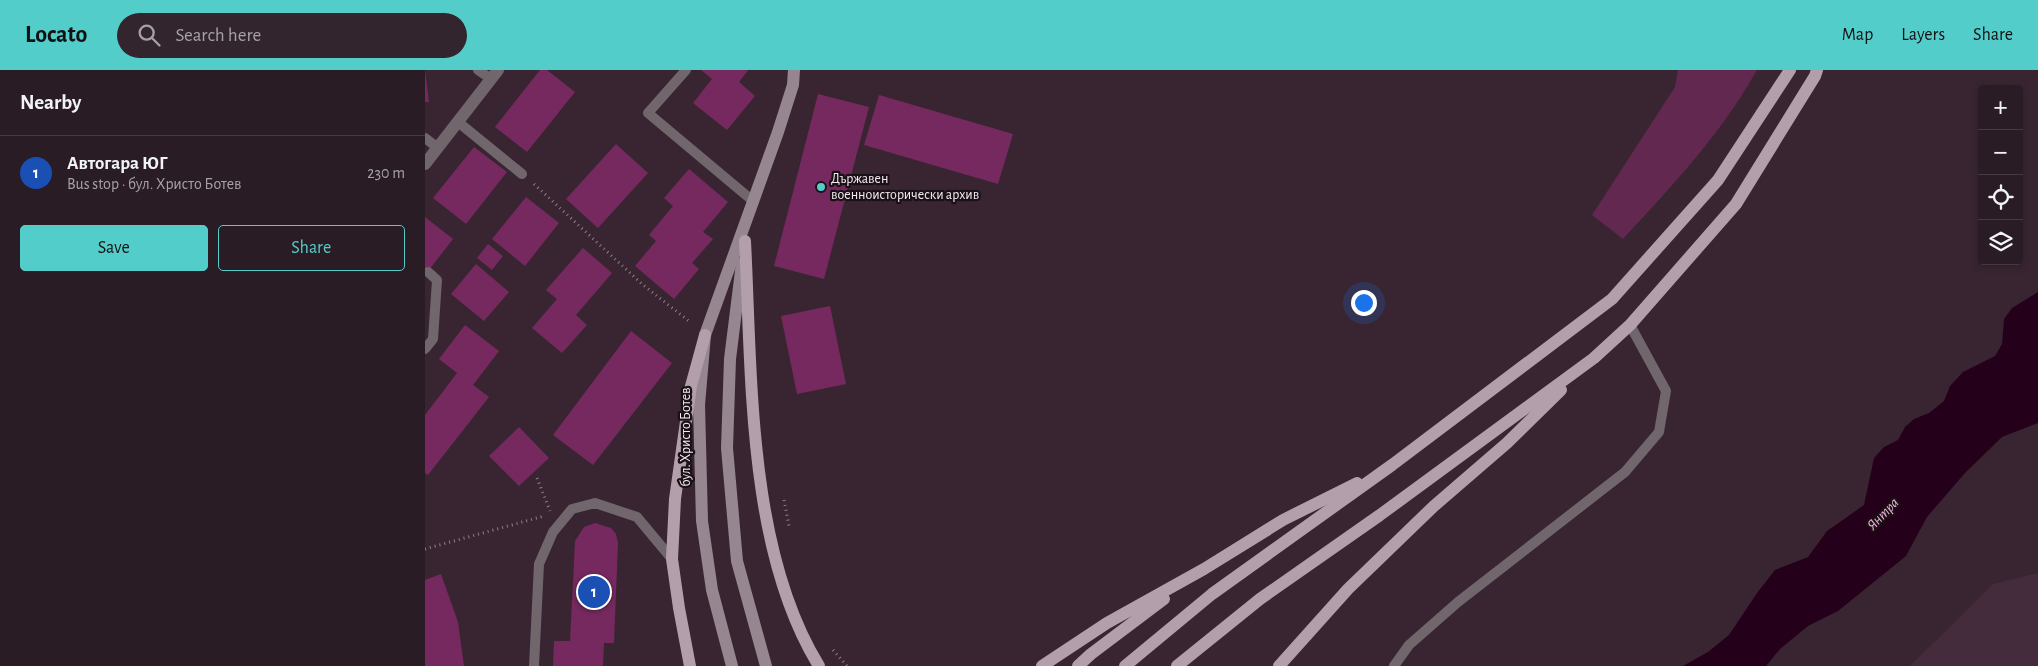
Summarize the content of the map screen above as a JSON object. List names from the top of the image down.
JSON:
{
  "streets": {
    "main road": ["бул. Христо Ботев"]
  },
  "water": ["Янтра"],
  "places": ["Държавен военноисторически архив"],
  "page": {
    "header": "Locato",
    "search": "Search here",
    "nav": ["Map", "Layers", "Share"],
    "heading": "Nearby",
    "map_buttons": ["+", "−"],
    "list": [
      {
        "mark": "1",
        "name": "Автогара ЮГ",
        "note": "Bus stop · бул. Христо Ботев",
        "value": "230 m"
      }
    ],
    "buttons": ["Save", "Share"],
    "pins": "1"
  }
}
